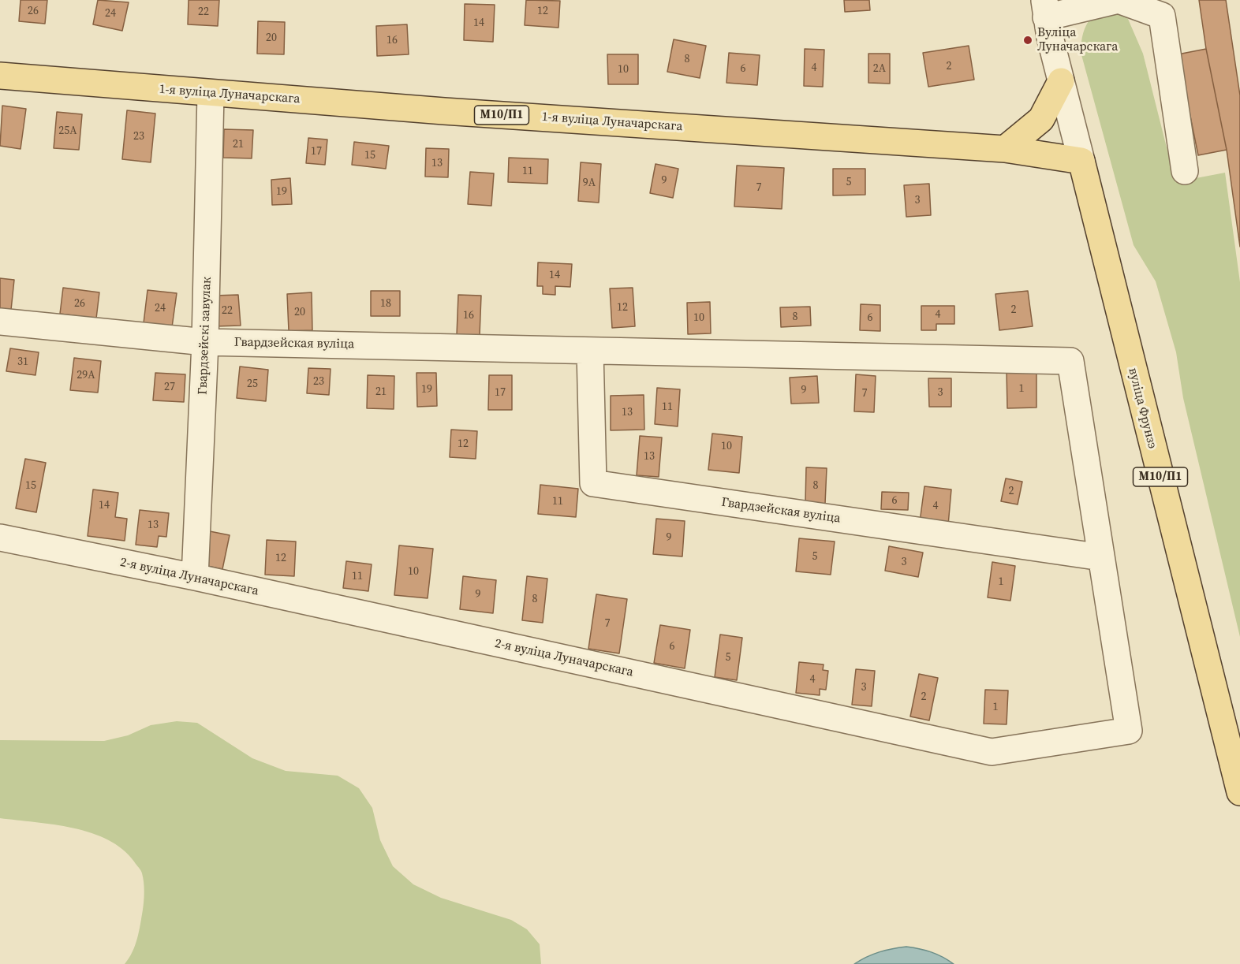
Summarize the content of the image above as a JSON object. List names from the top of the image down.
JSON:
{
  "streets": {
    "main road": ["1-я вуліца Луначарскага", "М10/П1", "вуліца Фрунзэ"],
    "street": ["Гвардзейскі завулак", "Гвардзейская вуліца", "2-я вуліца Луначарскага"]
  },
  "crossings": [
    ["1-я вуліца Луначарскага", "Гвардзейскі завулак"],
    ["1-я вуліца Луначарскага", "вуліца Фрунзэ"],
    ["Гвардзейскі завулак", "Гвардзейская вуліца"],
    ["Гвардзейскі завулак", "2-я вуліца Луначарскага"],
    ["Гвардзейская вуліца", "2-я вуліца Луначарскага"]
  ],
  "places": ["Вуліца Луначарскага"],
  "house_numbers": [
    "26",
    "12",
    "22",
    "24",
    "14",
    "20",
    "16",
    "8",
    "2",
    "4",
    "6",
    "2А",
    "10",
    "25А",
    "23",
    "21",
    "17",
    "15",
    "13",
    "11",
    "9",
    "5",
    "9А",
    "7",
    "19",
    "3",
    "14",
    "26",
    "18",
    "12",
    "24",
    "2",
    "22",
    "20",
    "4",
    "16",
    "8",
    "10",
    "6",
    "31",
    "29А",
    "23",
    "25",
    "27",
    "1",
    "19",
    "9",
    "21",
    "17",
    "3",
    "7",
    "11",
    "13",
    "12",
    "10",
    "13",
    "15",
    "8",
    "2",
    "6",
    "11",
    "14",
    "4",
    "13",
    "9",
    "5",
    "12",
    "3",
    "10",
    "11",
    "1",
    "9",
    "8",
    "7",
    "6",
    "5",
    "4",
    "3",
    "2",
    "1"
  ]
}
